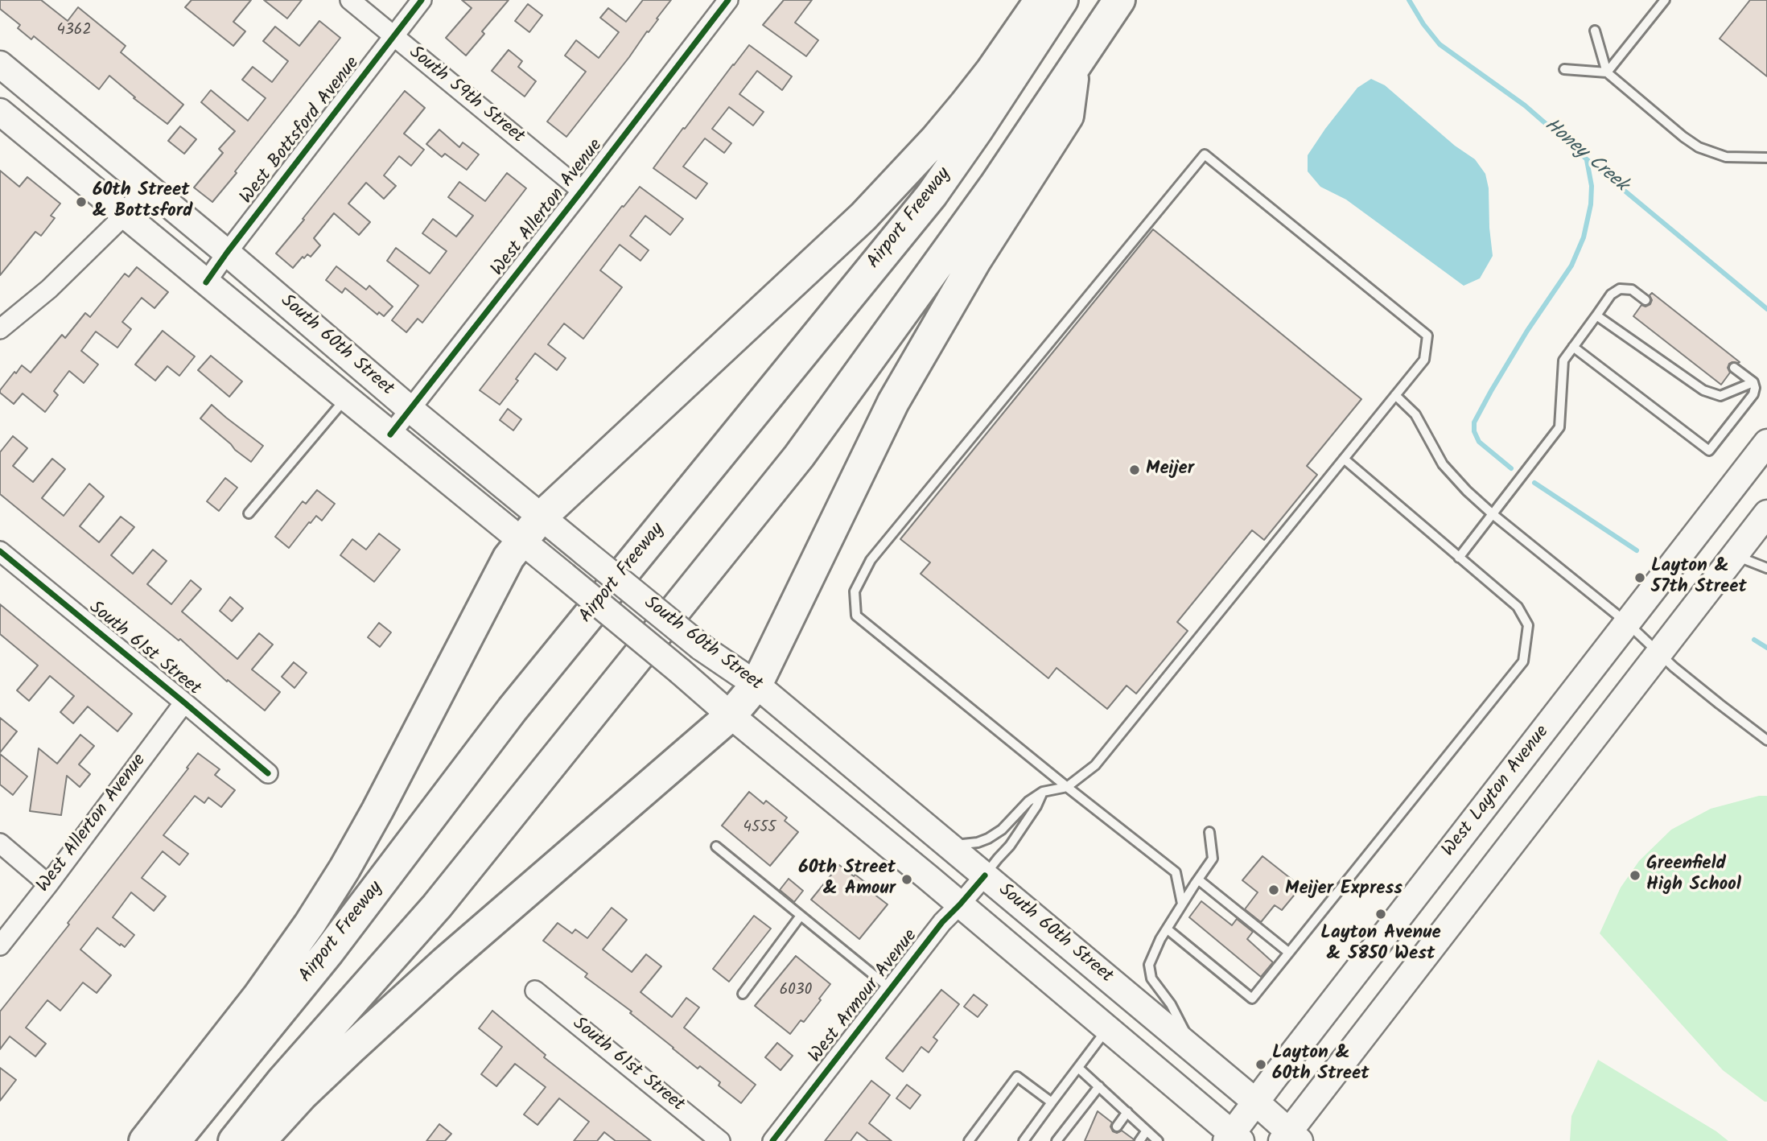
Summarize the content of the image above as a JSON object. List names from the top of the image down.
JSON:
{
  "streets": {
    "highway": ["Airport Freeway"],
    "main road": ["South 60th Street", "West Layton Avenue"],
    "street": [
      "South 59th Street",
      "West Bottsford Avenue",
      "West Allerton Avenue",
      "South 61st Street",
      "West Armour Avenue"
    ]
  },
  "crossings": [
    ["South 59th Street", "West Bottsford Avenue"],
    ["South 59th Street", "West Allerton Avenue"],
    ["West Bottsford Avenue", "South 60th Street"],
    ["West Allerton Avenue", "South 60th Street"],
    ["West Allerton Avenue", "South 61st Street"],
    ["South 60th Street", "West Layton Avenue"],
    ["South 60th Street", "West Armour Avenue"]
  ],
  "water": ["Honey Creek"],
  "places": [
    "60th Street & Bottsford",
    "Meijer",
    "Layton & 57th Street",
    "Greenfield High School",
    "60th Street & Amour",
    "Meijer Express",
    "Layton Avenue & 5850 West",
    "Layton & 60th Street"
  ],
  "house_numbers": ["4362", "4555", "6030"]
}
